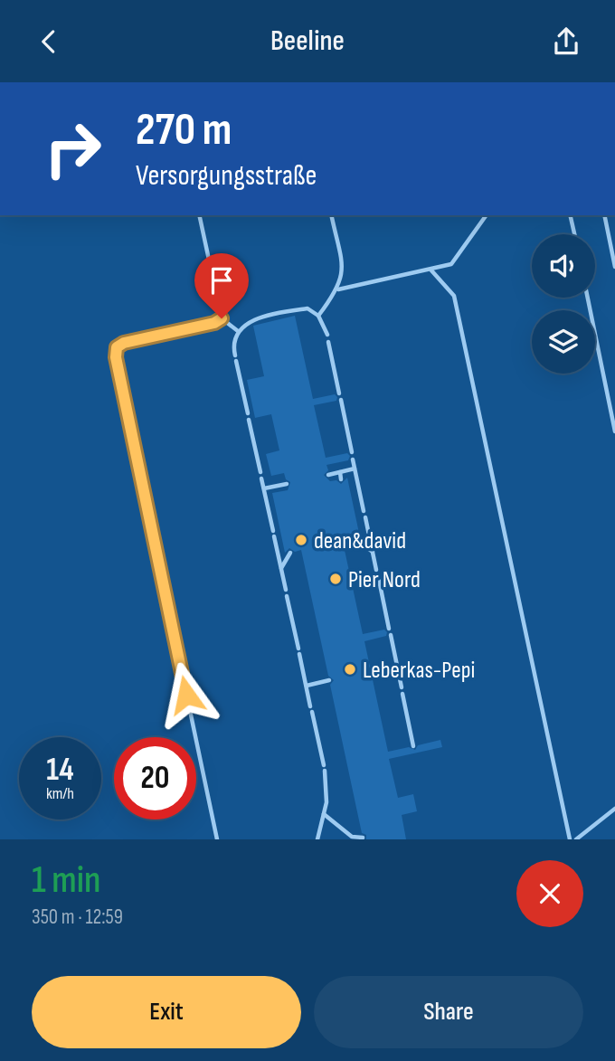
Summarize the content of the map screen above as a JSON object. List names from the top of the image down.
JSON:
{
  "places": ["dean&david", "Pier Nord", "Leberkas-Pepi"],
  "page": {
    "header": "Beeline",
    "turn": ["270 m", "Versorgungsstraße"],
    "speed": "14 km/h",
    "limit": "20",
    "heading": ["1 min", "350 m · 12:59"],
    "buttons": ["Exit", "Share"]
  }
}
